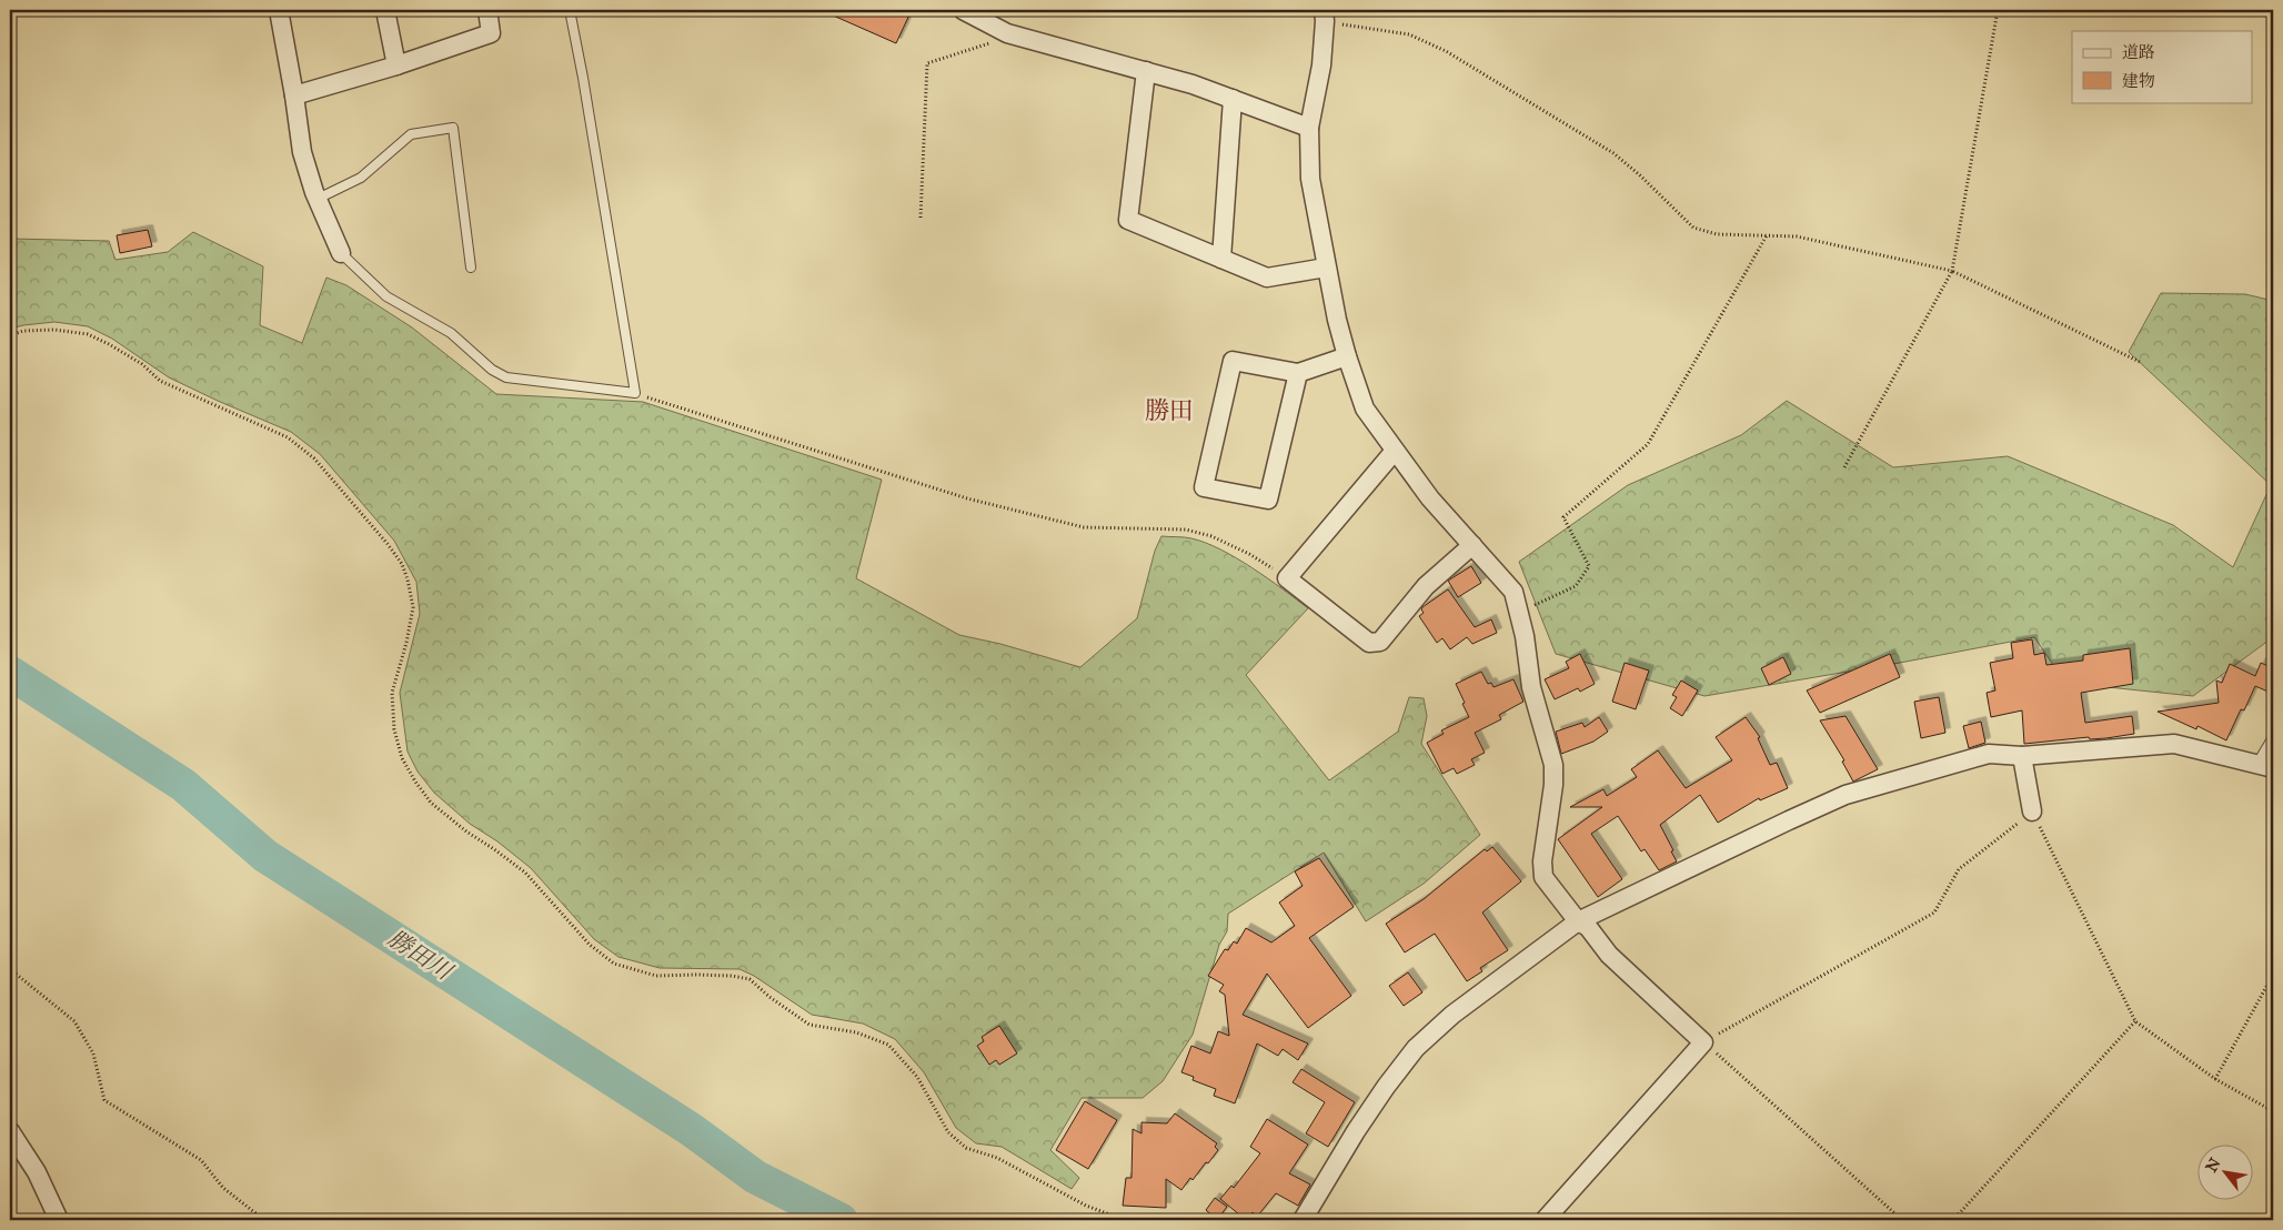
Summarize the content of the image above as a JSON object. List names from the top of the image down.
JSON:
{
  "districts": ["勝田"],
  "water": ["勝田川"],
  "legend": ["道路", "建物"],
  "north": "top left"
}
